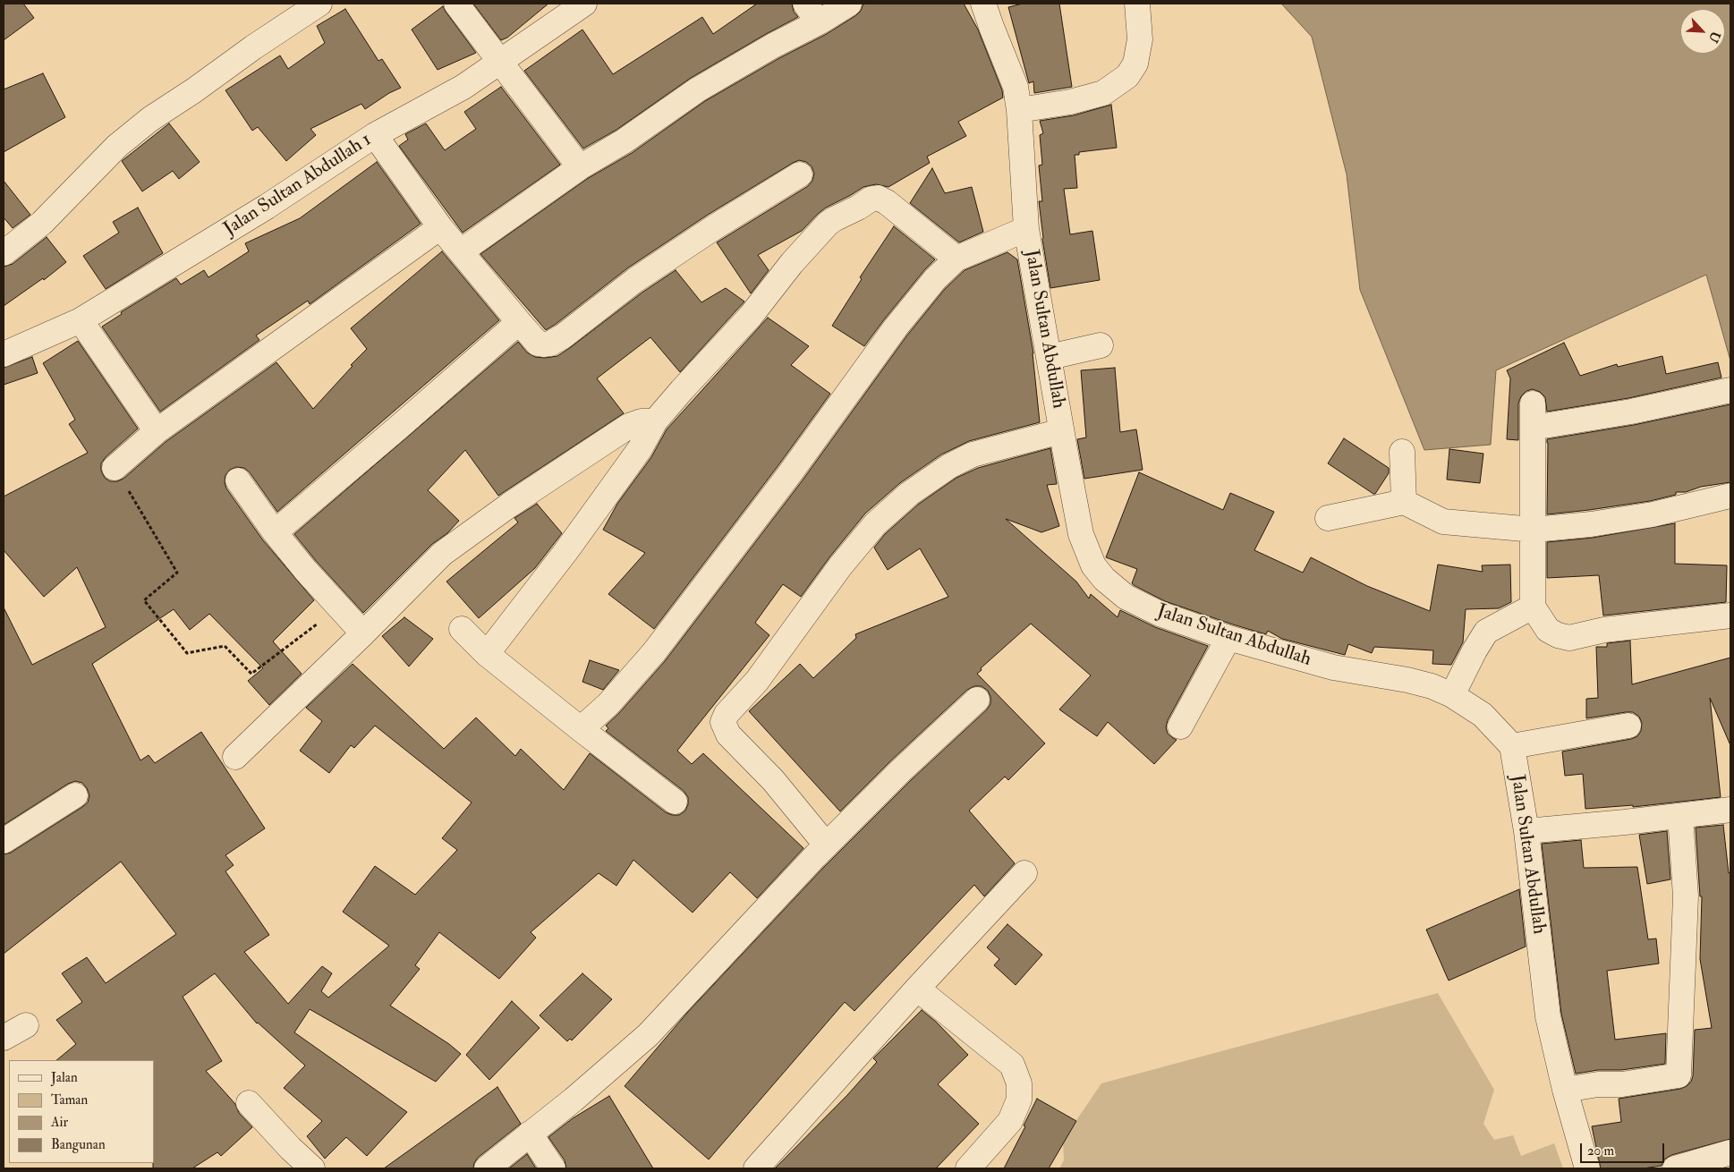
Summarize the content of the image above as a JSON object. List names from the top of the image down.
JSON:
{
  "streets": {
    "street": ["Jalan Sultan Abdullah 1", "Jalan Sultan Abdullah"]
  },
  "legend": [
    "Jalan",
    "Taman",
    "Air",
    "Bangunan"
  ],
  "scale_bar": "20 m",
  "north": "bottom right"
}
